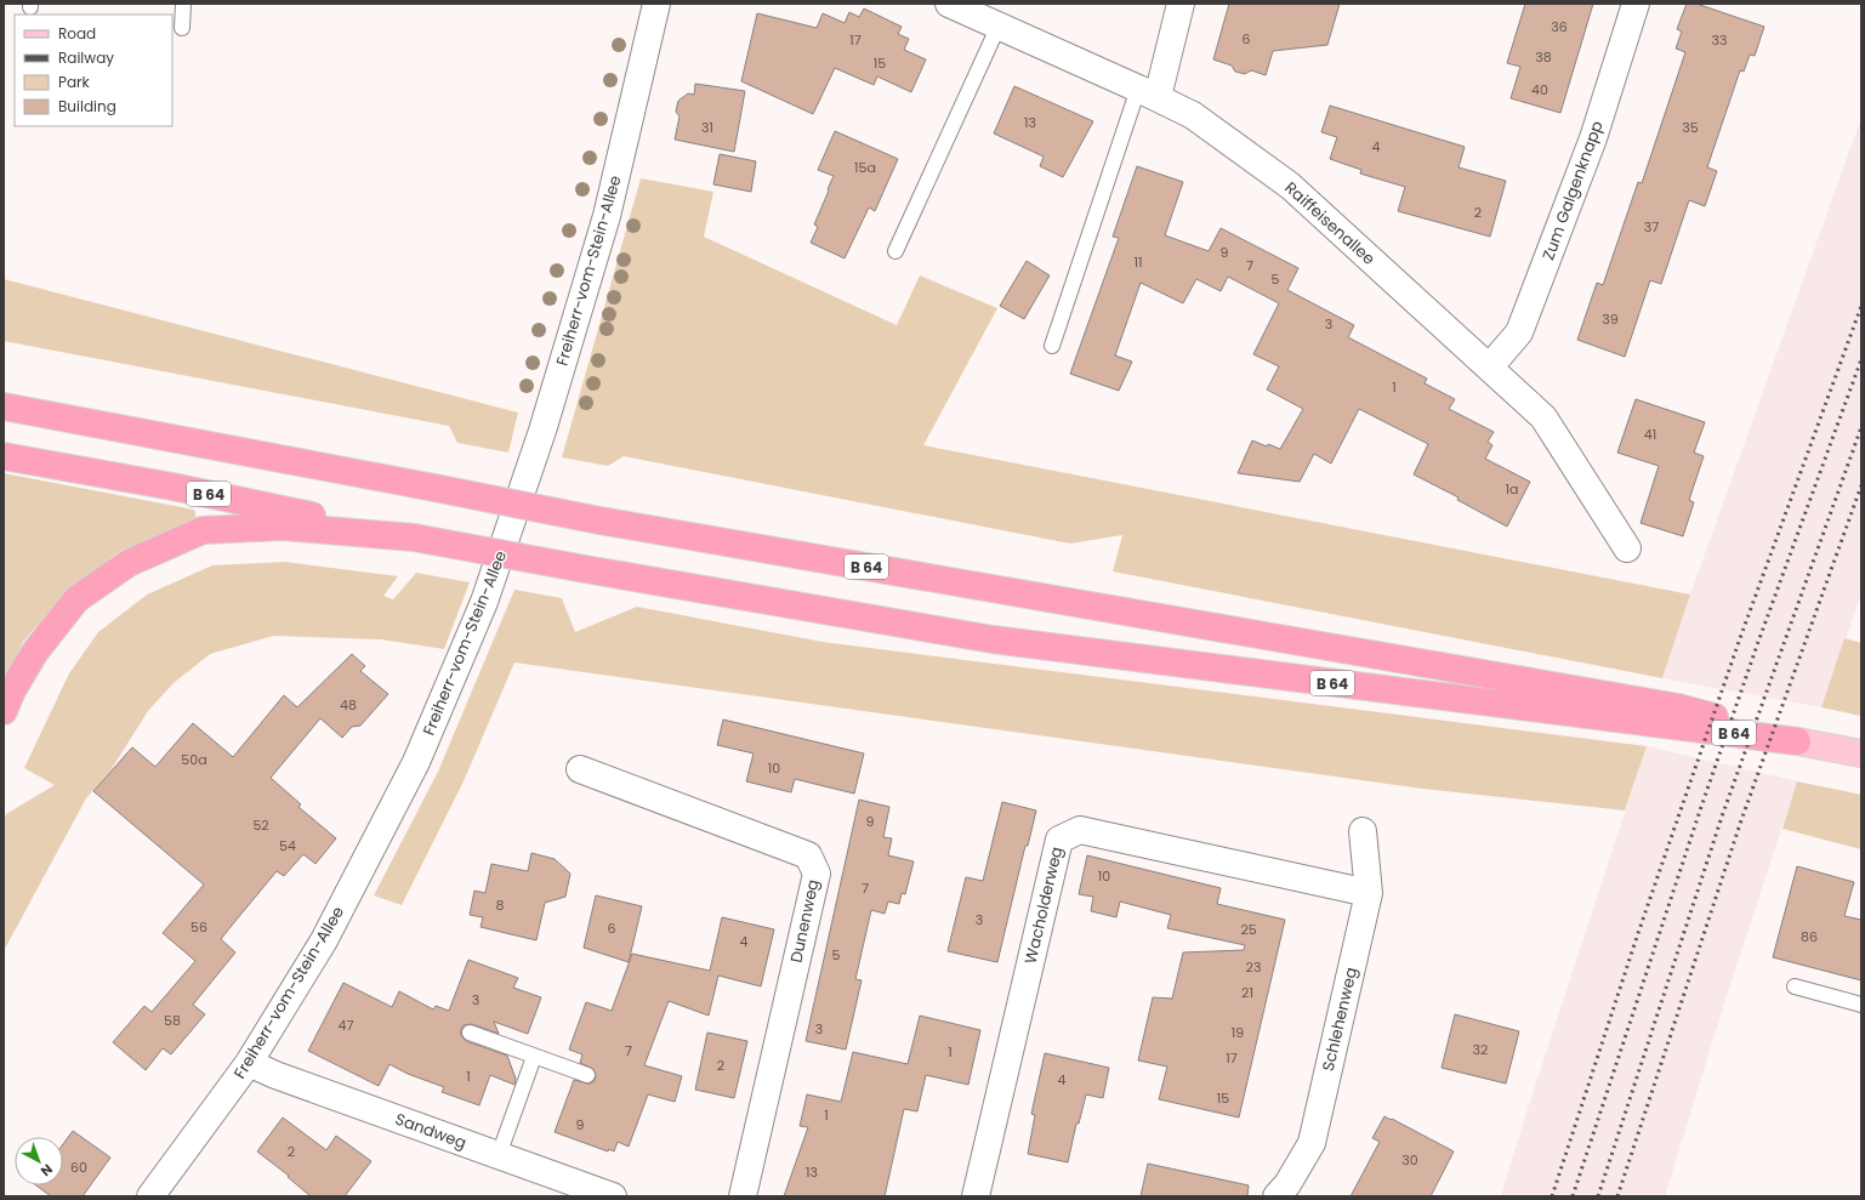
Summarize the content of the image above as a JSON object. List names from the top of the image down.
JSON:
{
  "streets": {
    "highway": ["B 64"],
    "street": [
      "Zum Galgenknapp",
      "Raiffeisenallee",
      "Freiherr-vom-Stein-Allee",
      "Wacholderweg",
      "Dunenweg",
      "Schlehenweg",
      "Sandweg"
    ]
  },
  "crossings": [
    ["Zum Galgenknapp", "Raiffeisenallee"],
    ["Freiherr-vom-Stein-Allee", "Sandweg"],
    ["Wacholderweg", "Schlehenweg"]
  ],
  "house_numbers": [
    "36",
    "6",
    "17",
    "33",
    "38",
    "15",
    "40",
    "13",
    "31",
    "35",
    "4",
    "15a",
    "2",
    "37",
    "9",
    "11",
    "7",
    "5",
    "39",
    "3",
    "1",
    "41",
    "1a",
    "48",
    "50a",
    "10",
    "9",
    "52",
    "54",
    "10",
    "7",
    "8",
    "3",
    "56",
    "6",
    "25",
    "86",
    "4",
    "5",
    "23",
    "21",
    "3",
    "58",
    "47",
    "3",
    "19",
    "32",
    "7",
    "1",
    "17",
    "2",
    "1",
    "4",
    "15",
    "1",
    "9",
    "2",
    "30",
    "60",
    "13"
  ],
  "legend": [
    "Road",
    "Railway",
    "Park",
    "Building"
  ],
  "north": "bottom right"
}
